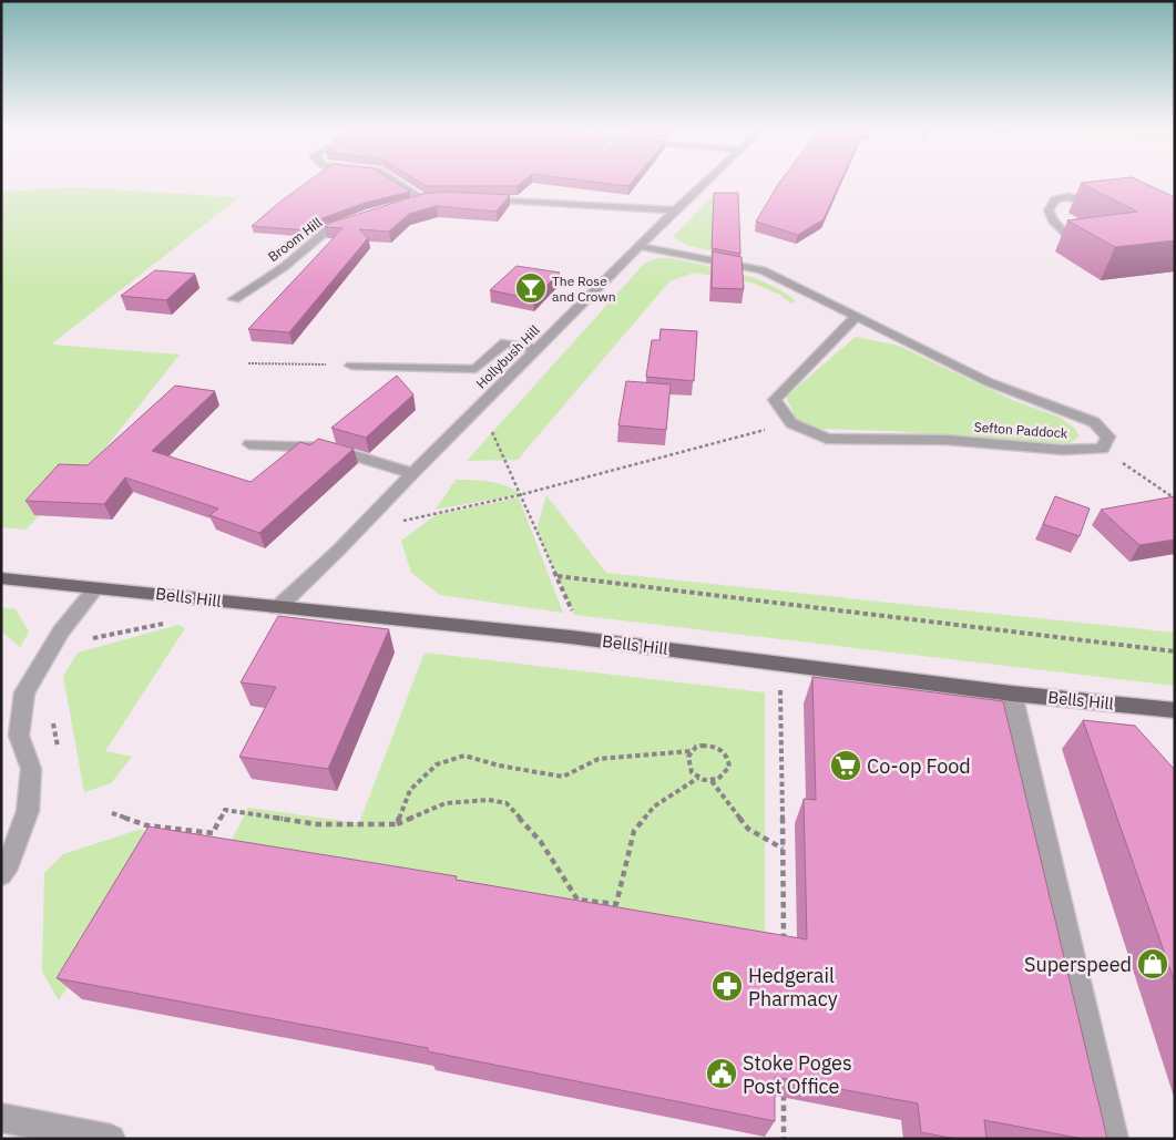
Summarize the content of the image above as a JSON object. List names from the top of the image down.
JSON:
{
  "streets": {
    "main road": ["Bells Hill"],
    "street": ["Broom Hill", "Hollybush Hill", "Sefton Paddock"]
  },
  "crossings": [
    ["Hollybush Hill", "Sefton Paddock"],
    ["Hollybush Hill", "Bells Hill"]
  ],
  "places": {
    "bar": ["The Rose and Crown"],
    "supermarket": ["Co-op Food"],
    "shop": ["Superspeed"],
    "pharmacy": ["Hedgerail Pharmacy"],
    "public building": ["Stoke Poges Post Office"]
  }
}
